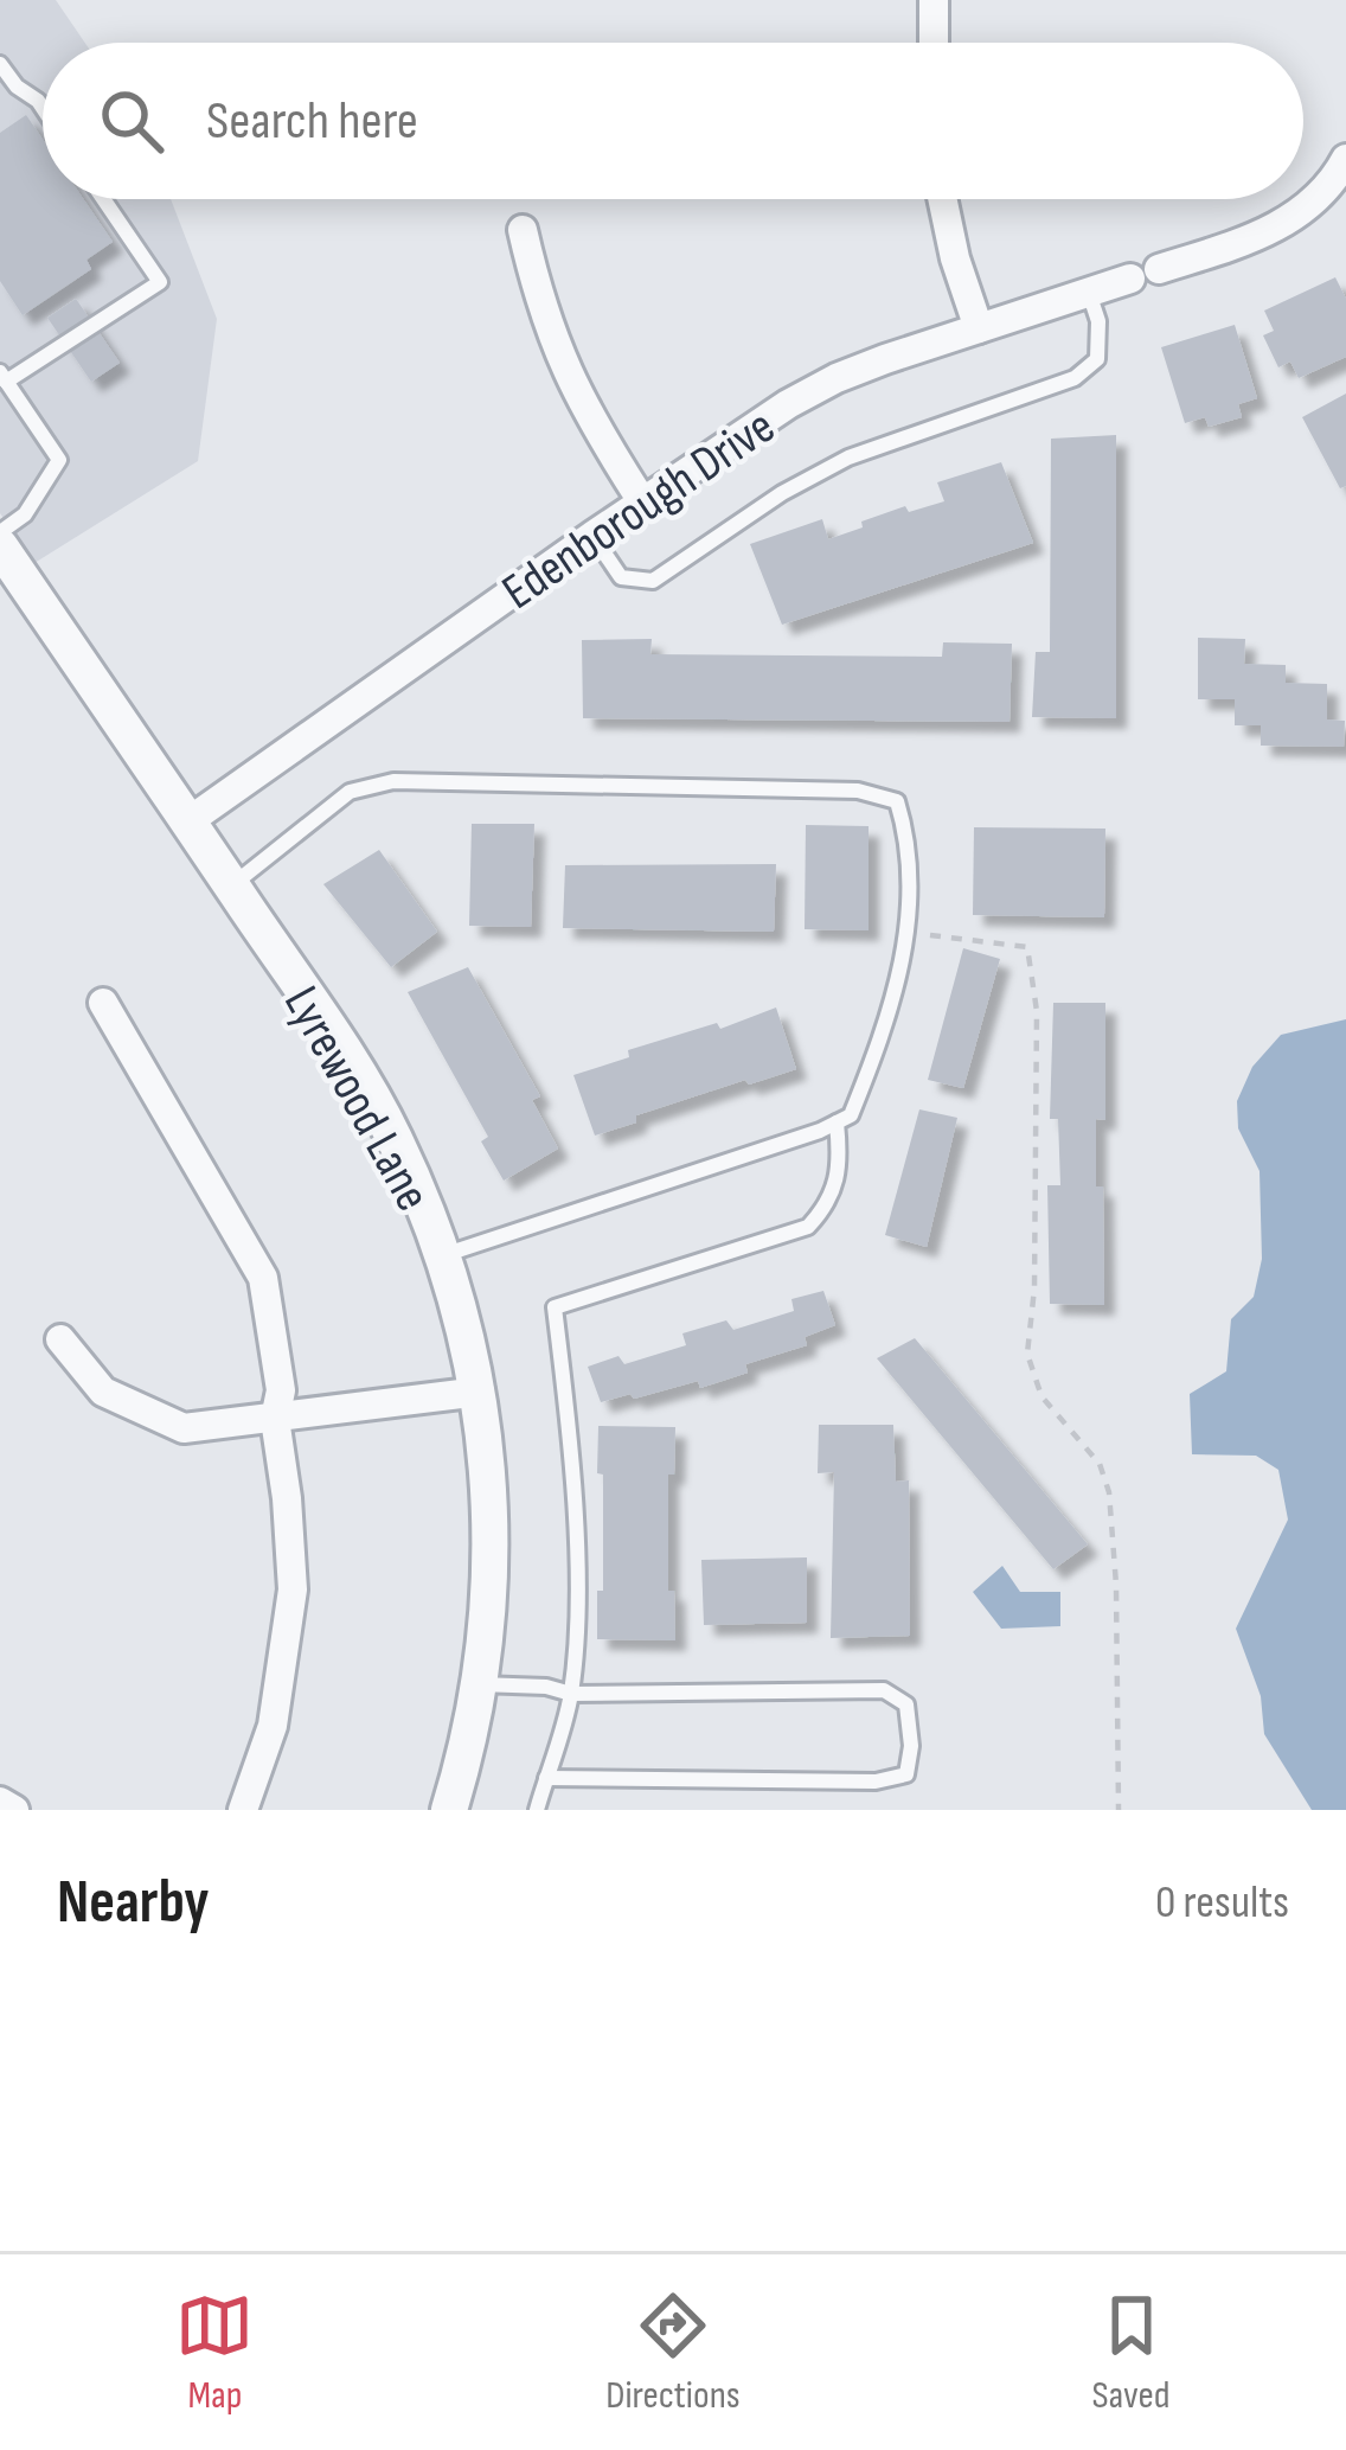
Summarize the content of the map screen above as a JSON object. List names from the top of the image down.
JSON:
{
  "streets": {
    "street": ["Edenborough Drive", "Lyrewood Lane"]
  },
  "crossings": [
    ["Edenborough Drive", "Lyrewood Lane"]
  ],
  "page": {
    "search": "Search here",
    "heading": ["Nearby", "0 results"],
    "nav": ["Map", "Directions", "Saved"]
  }
}
